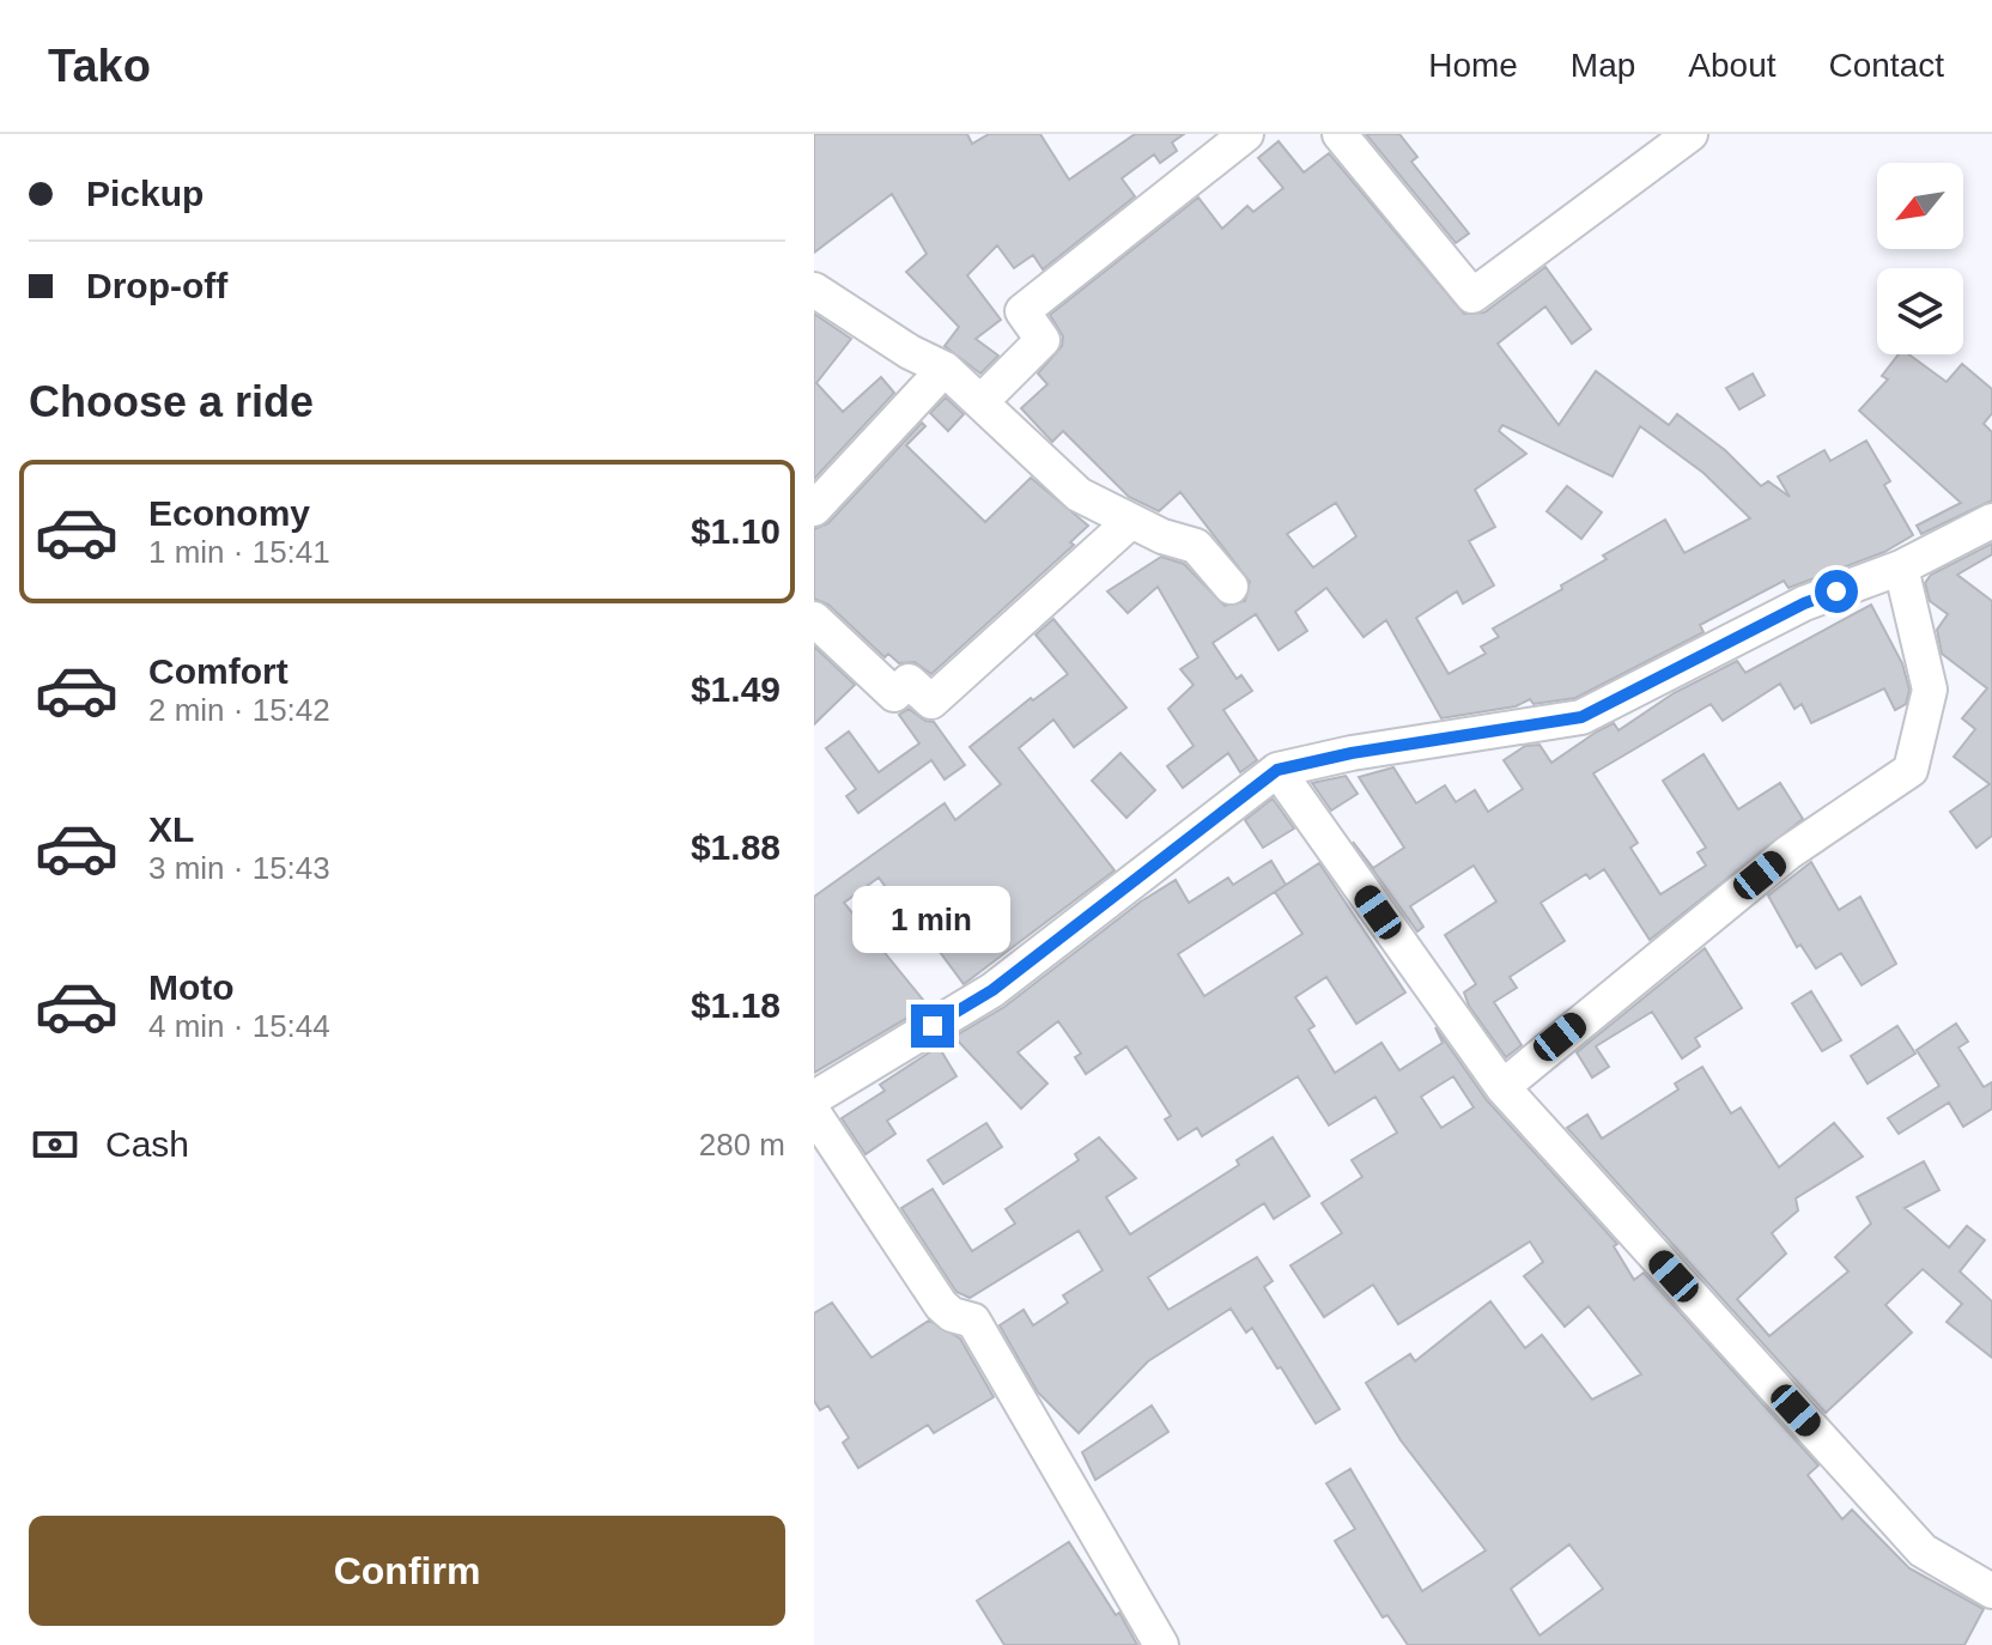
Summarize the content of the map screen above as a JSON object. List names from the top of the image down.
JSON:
{
  "north": "bottom left",
  "page": {
    "header": "Tako",
    "nav": [
      "Home",
      "Map",
      "About",
      "Contact"
    ],
    "banner": ["Pickup", "Drop-off"],
    "heading": "Choose a ride",
    "list": [
      {
        "name": "Economy",
        "note": "1 min · 15:41",
        "value": "$1.10"
      },
      {
        "name": "Comfort",
        "note": "2 min · 15:42",
        "value": "$1.49"
      },
      {
        "name": "XL",
        "note": "3 min · 15:43",
        "value": "$1.88"
      },
      {
        "name": "Moto",
        "note": "4 min · 15:44",
        "value": "$1.18"
      }
    ],
    "bubble": "1 min",
    "pay": ["Cash", "280 m"],
    "buttons": "Confirm"
  }
}
